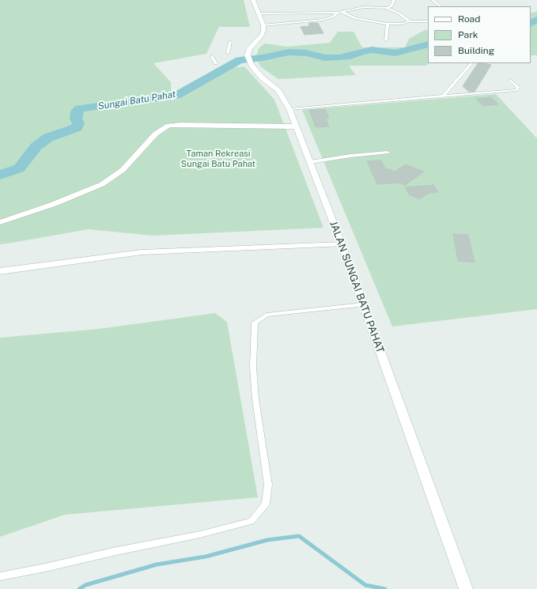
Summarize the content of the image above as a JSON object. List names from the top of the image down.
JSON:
{
  "streets": {
    "street": ["JALAN SUNGAI BATU PAHAT"]
  },
  "water": ["Sungai Batu Pahat"],
  "parks": ["Taman Rekreasi Sungai Batu Pahat"],
  "legend": ["Road", "Park", "Building"]
}
